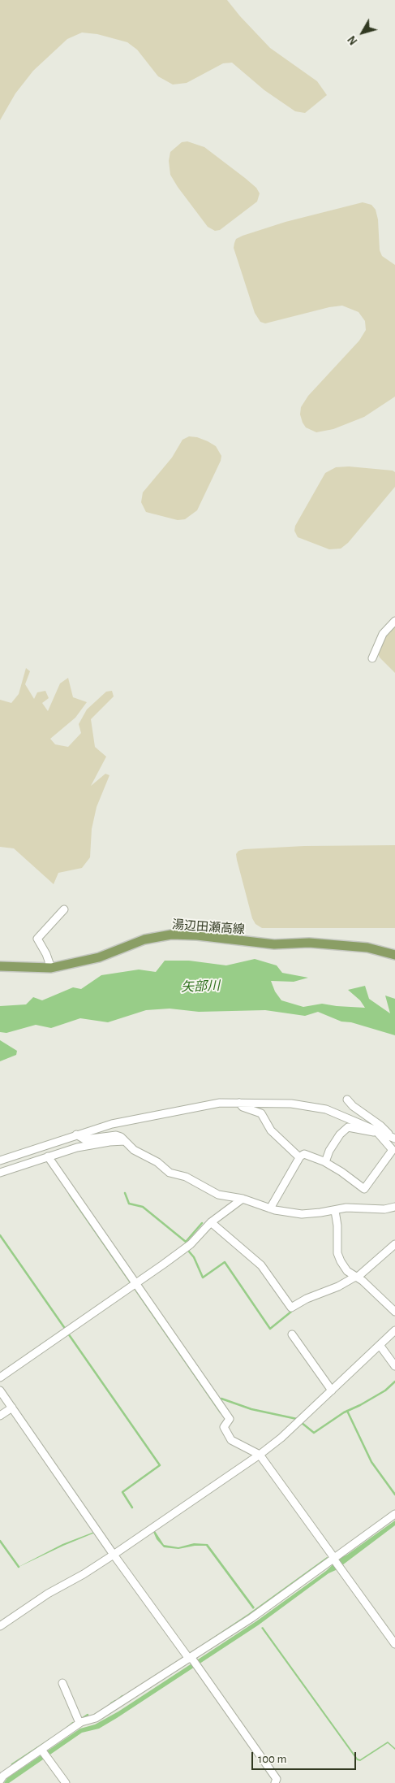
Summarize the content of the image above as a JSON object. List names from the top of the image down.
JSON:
{
  "streets": {
    "main road": ["湯辺田瀬高線"]
  },
  "water": ["矢部川"],
  "scale_bar": "100 m",
  "north": "bottom left"
}
